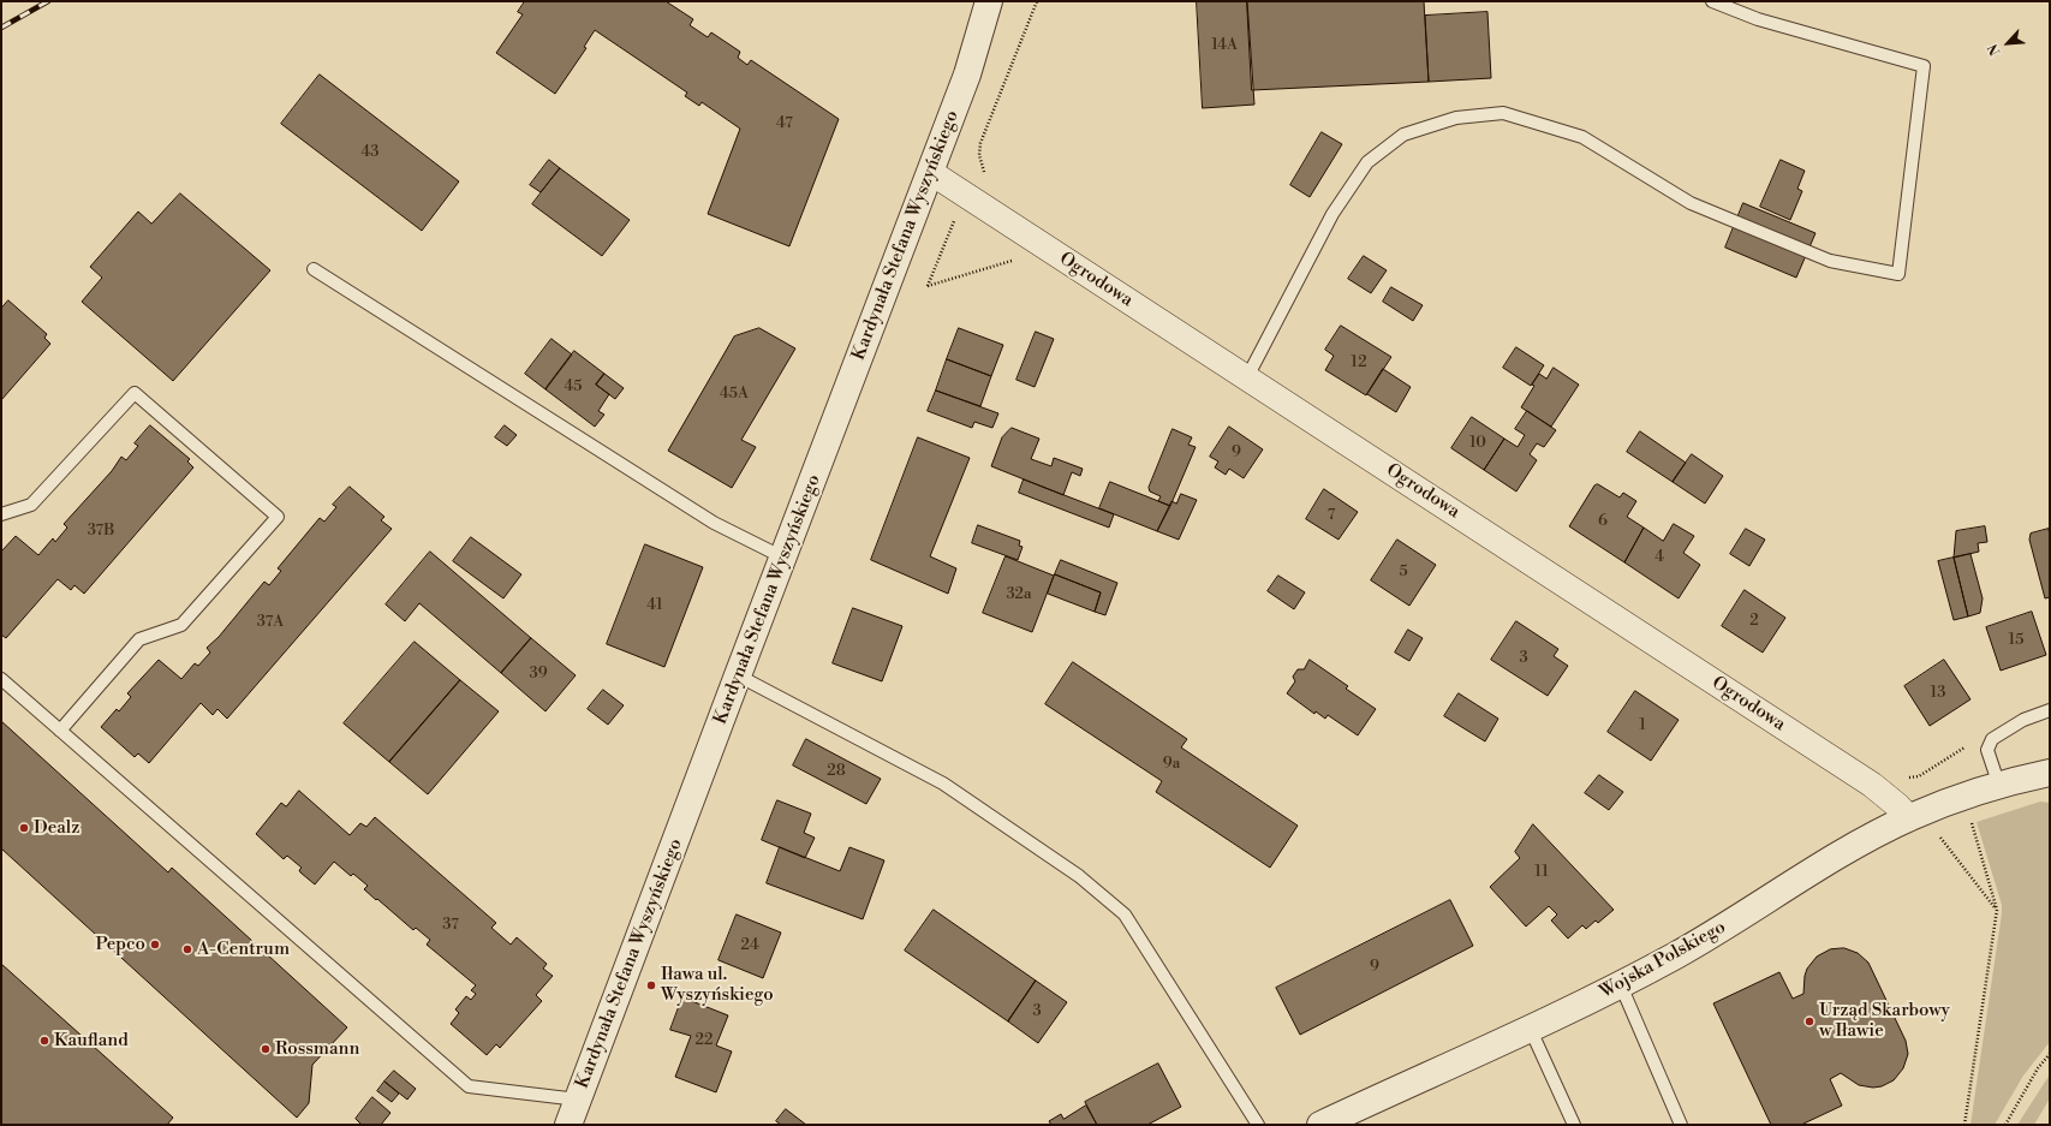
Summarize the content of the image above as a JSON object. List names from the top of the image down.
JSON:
{
  "streets": {
    "street": ["Kardynała Stefana Wyszyńskiego", "Ogrodowa", "Wojska Polskiego"]
  },
  "crossings": [
    ["Kardynała Stefana Wyszyńskiego", "Ogrodowa"],
    ["Ogrodowa", "Wojska Polskiego"]
  ],
  "places": [
    "Dealz",
    "Pepco",
    "A-Centrum",
    "Iława ul. Wyszyńskiego",
    "Urząd Skarbowy w Iławie",
    "Kaufland",
    "Rossmann"
  ],
  "house_numbers": [
    "14A",
    "47",
    "43",
    "12",
    "45",
    "45A",
    "10",
    "9",
    "7",
    "6",
    "37B",
    "4",
    "5",
    "32a",
    "41",
    "2",
    "37A",
    "15",
    "3",
    "39",
    "13",
    "1",
    "9a",
    "28",
    "11",
    "37",
    "24",
    "9",
    "3",
    "22"
  ],
  "north": "bottom left"
}
